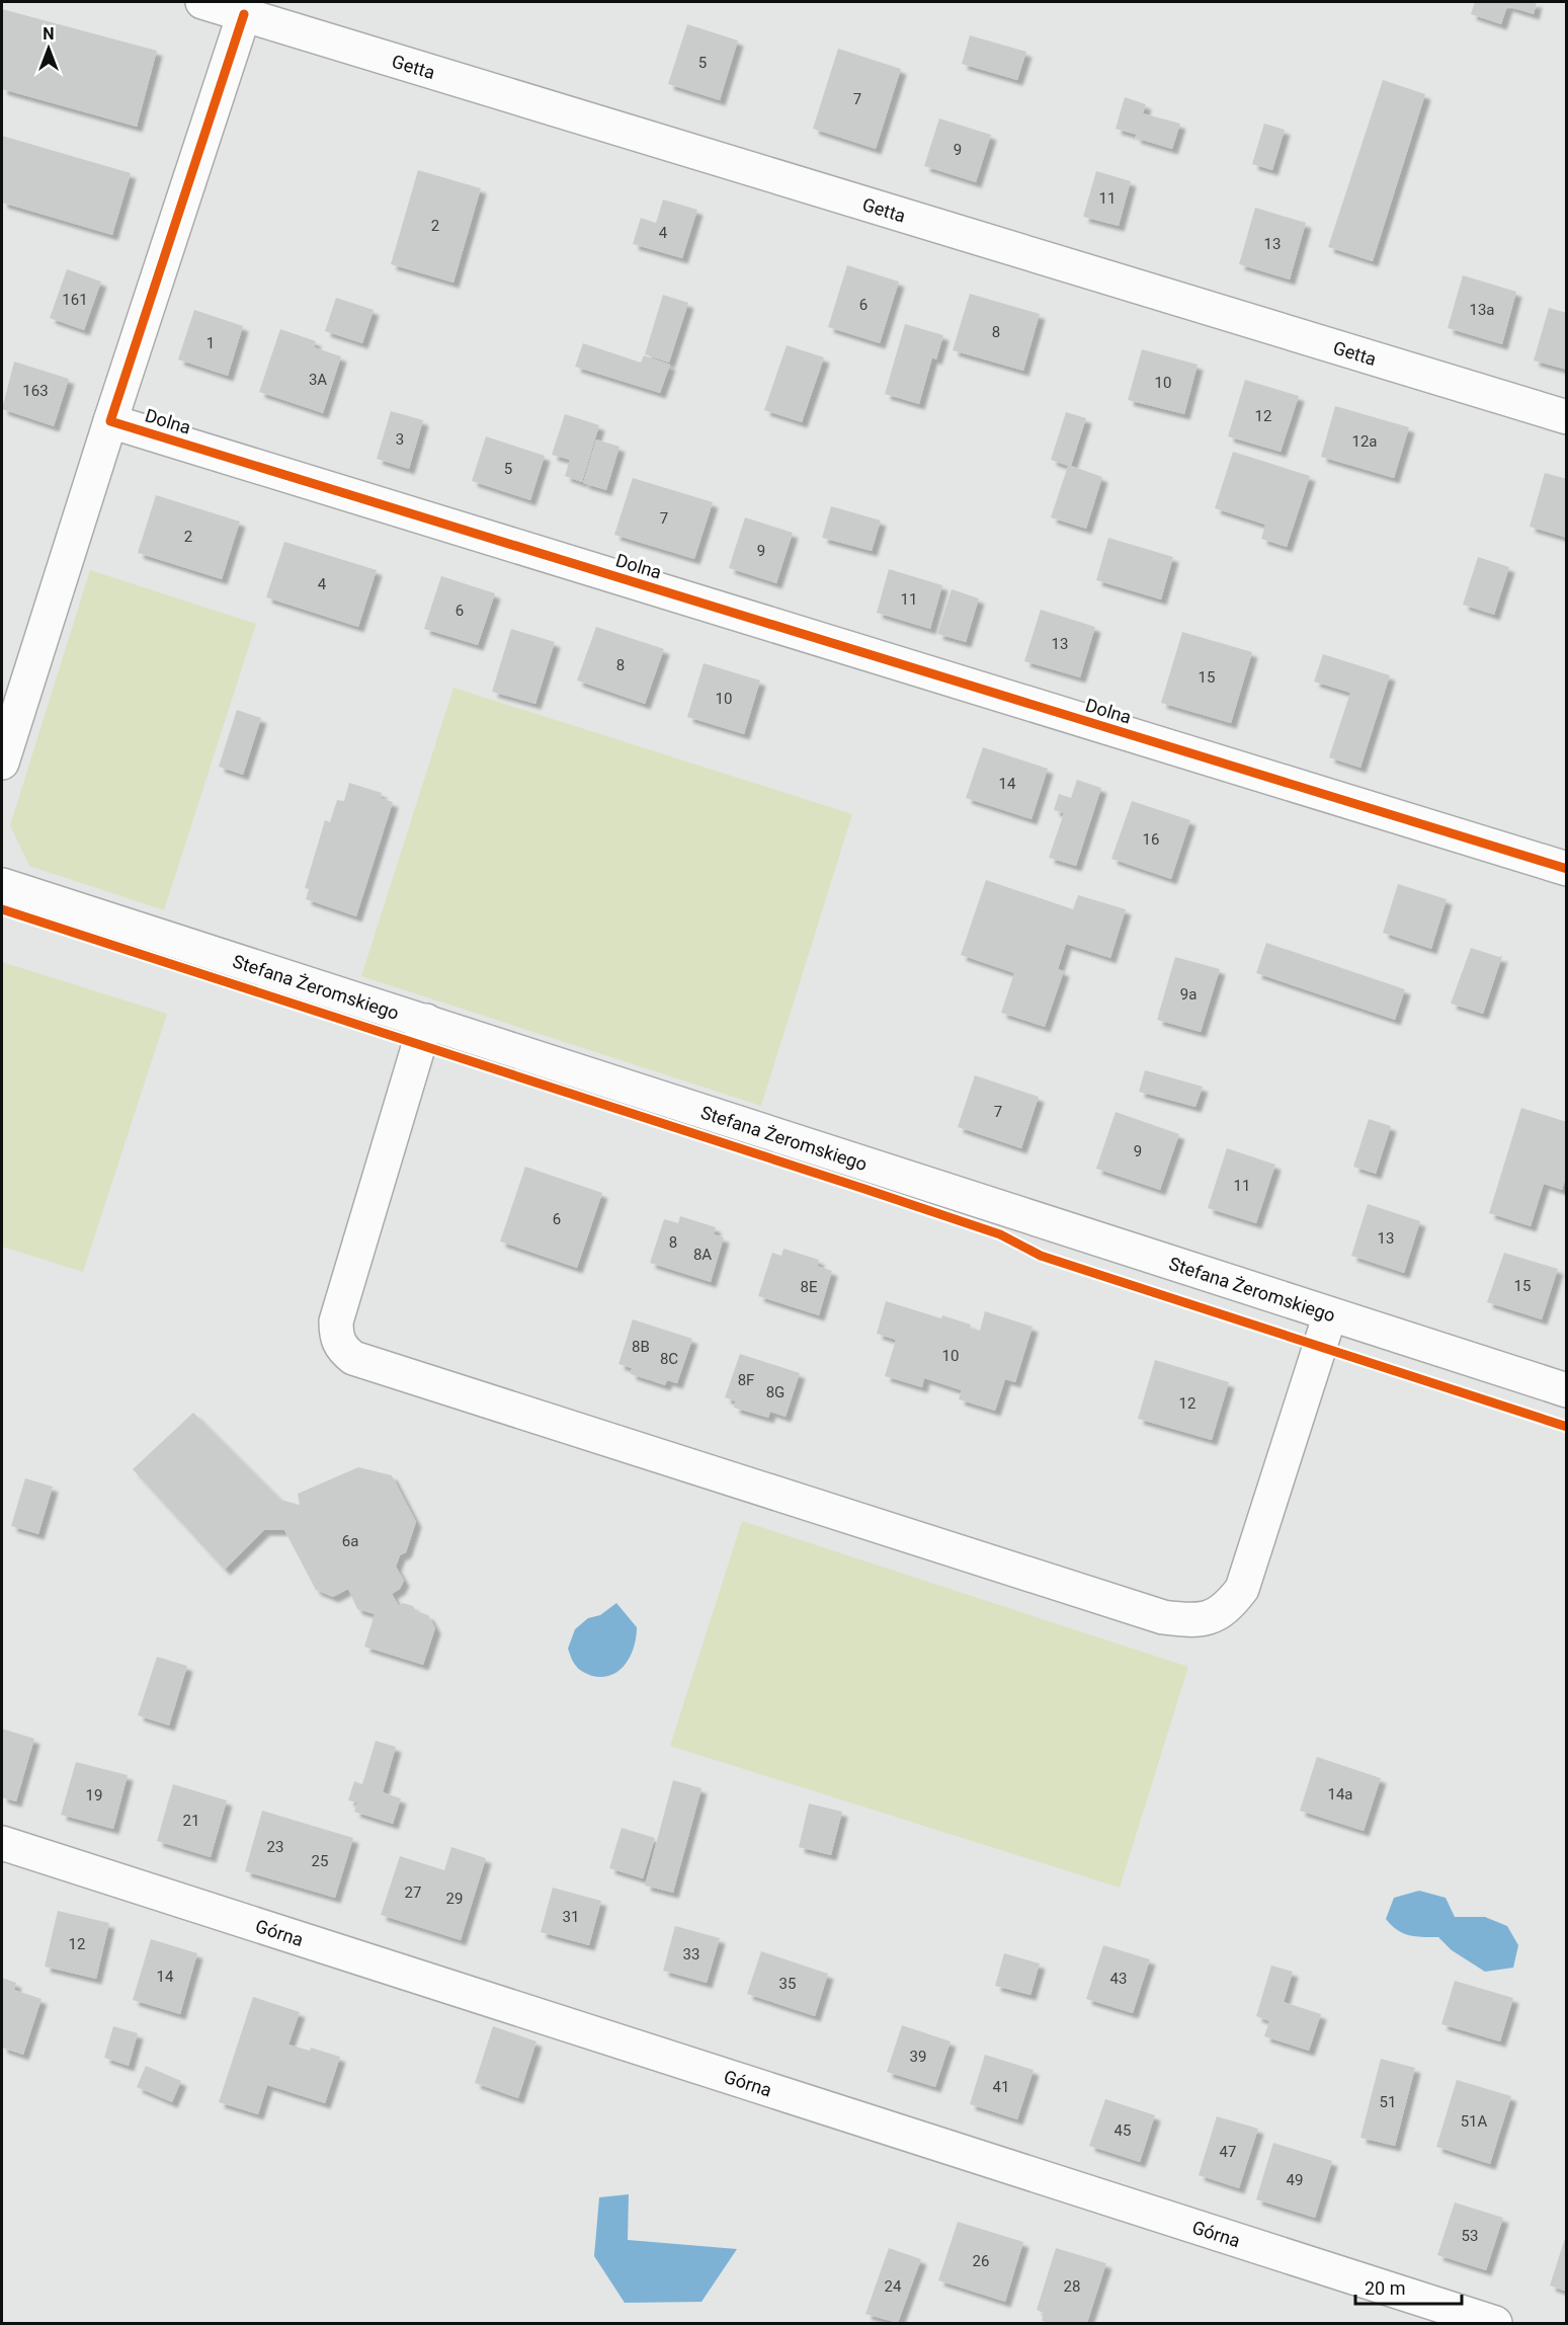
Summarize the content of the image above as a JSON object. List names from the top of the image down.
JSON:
{
  "streets": {
    "street": [
      "Getta",
      "Dolna",
      "Stefana Żeromskiego",
      "Górna"
    ]
  },
  "house_numbers": [
    "5",
    "7",
    "9",
    "11",
    "2",
    "4",
    "13",
    "161",
    "6",
    "13a",
    "8",
    "1",
    "3A",
    "10",
    "163",
    "12",
    "3",
    "12a",
    "5",
    "7",
    "2",
    "9",
    "4",
    "11",
    "6",
    "13",
    "8",
    "15",
    "10",
    "14",
    "16",
    "9a",
    "7",
    "9",
    "11",
    "6",
    "13",
    "8",
    "8A",
    "15",
    "8E",
    "8B",
    "10",
    "8C",
    "8F",
    "8G",
    "12",
    "6a",
    "14a",
    "19",
    "21",
    "23",
    "25",
    "27",
    "29",
    "31",
    "12",
    "33",
    "14",
    "43",
    "35",
    "39",
    "41",
    "51",
    "51A",
    "45",
    "47",
    "49",
    "53",
    "26",
    "24",
    "28"
  ],
  "scale_bar": "20 m",
  "north": "top"
}
